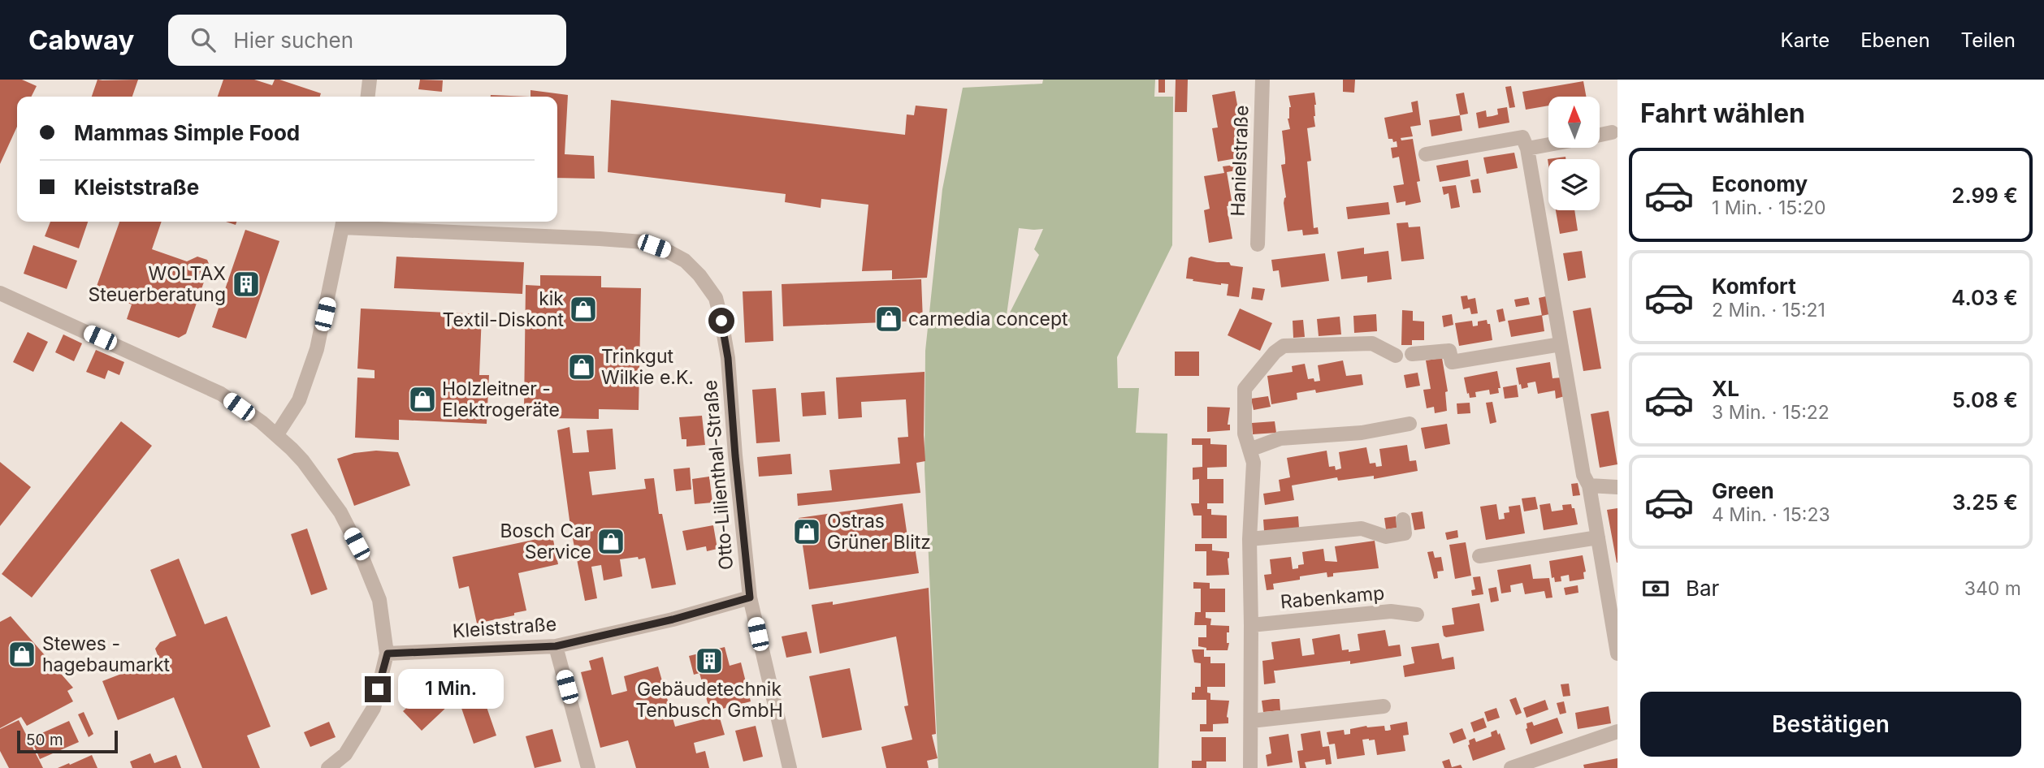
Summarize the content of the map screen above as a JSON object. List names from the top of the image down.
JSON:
{
  "streets": {
    "street": [
      "Hanielstraße",
      "Otto-Lilienthal-Straße",
      "Rabenkamp",
      "Kleiststraße"
    ]
  },
  "crossings": [
    ["Otto-Lilienthal-Straße", "Kleiststraße"]
  ],
  "places": {
    "building": ["WOLTAX Steuerberatung", "Gebäudetechnik Tenbusch GmbH"],
    "shop": [
      "kik Textil-Diskont",
      "carmedia concept",
      "Trinkgut Wilkie e.K.",
      "Holzleitner - Elektrogeräte",
      "Ostras Grüner Blitz",
      "Bosch Car Service",
      "Stewes - hagebaumarkt"
    ]
  },
  "scale_bar": "50 m",
  "north": "top",
  "page": {
    "header": "Cabway",
    "search": "Hier suchen",
    "nav": ["Karte", "Ebenen", "Teilen"],
    "heading": "Fahrt wählen",
    "banner": ["Mammas Simple Food", "Kleiststraße"],
    "list": [
      {
        "name": "Economy",
        "note": "1 Min. · 15:20",
        "value": "2.99 €"
      },
      {
        "name": "Komfort",
        "note": "2 Min. · 15:21",
        "value": "4.03 €"
      },
      {
        "name": "XL",
        "note": "3 Min. · 15:22",
        "value": "5.08 €"
      },
      {
        "name": "Green",
        "note": "4 Min. · 15:23",
        "value": "3.25 €"
      }
    ],
    "pay": ["Bar", "340 m"],
    "bubble": "1 Min.",
    "buttons": "Bestätigen",
    "scale": "50 m"
  }
}
